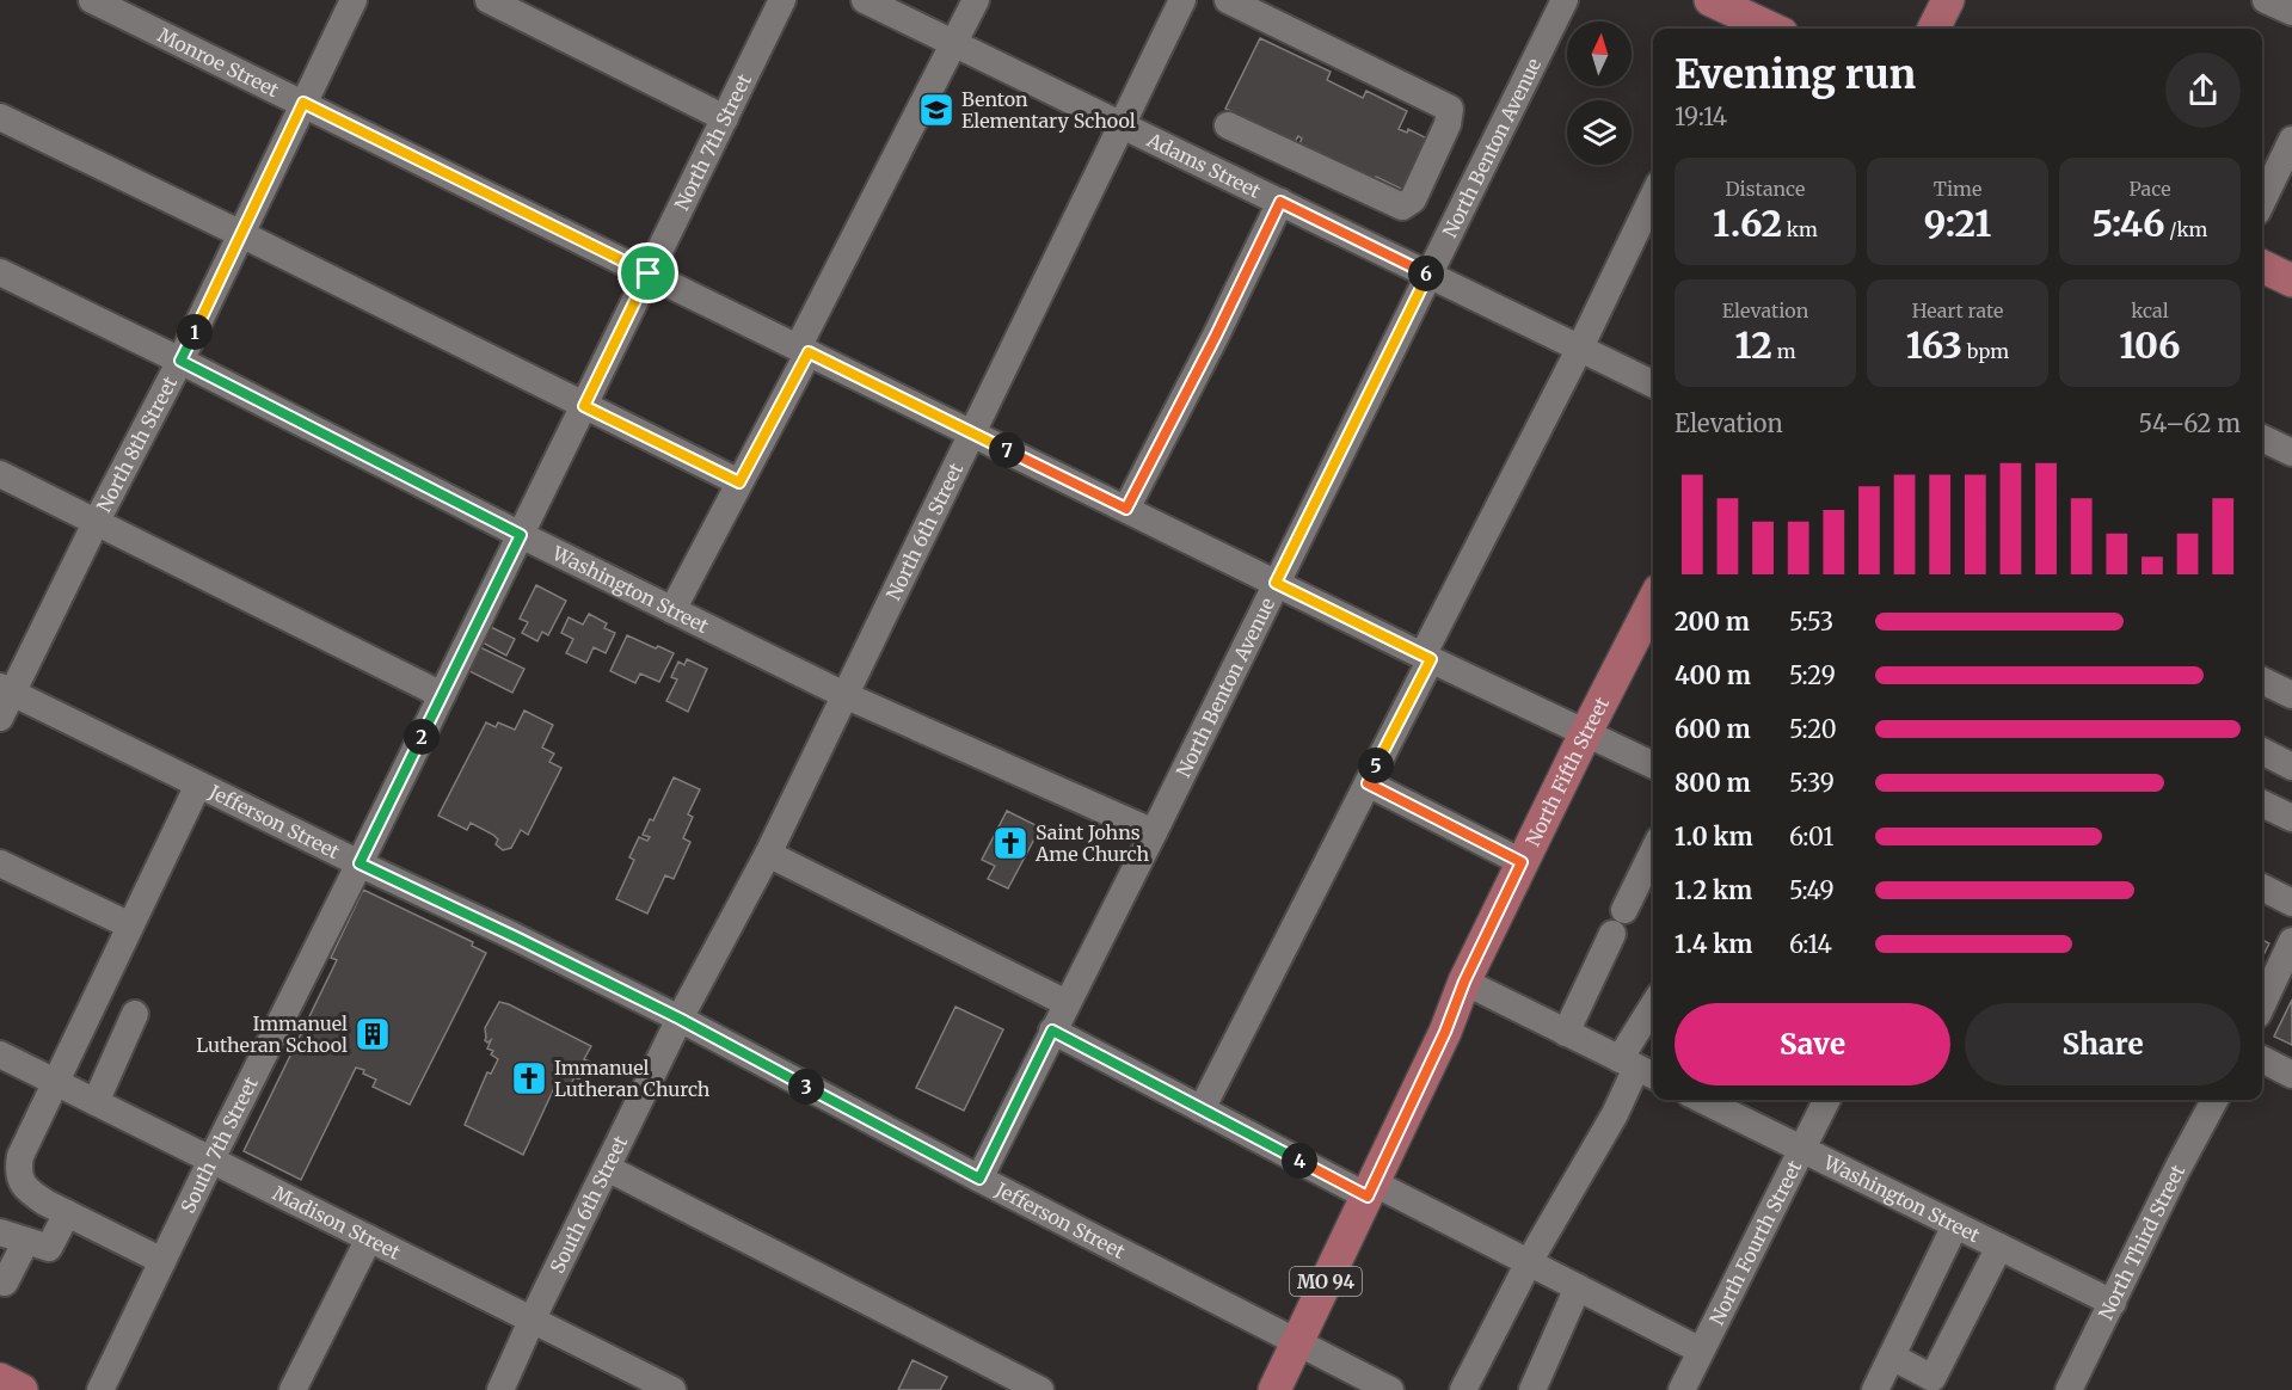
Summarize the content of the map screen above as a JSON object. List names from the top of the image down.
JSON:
{
  "streets": {
    "main road": ["North Fifth Street", "MO 94"],
    "street": [
      "Monroe Street",
      "North 7th Street",
      "North Benton Avenue",
      "Adams Street",
      "North 8th Street",
      "North 6th Street",
      "Washington Street",
      "Jefferson Street",
      "South 7th Street",
      "South 6th Street",
      "Madison Street",
      "North Fourth Street",
      "North Third Street"
    ]
  },
  "crossings": [
    ["Monroe Street", "North 7th Street"],
    ["Monroe Street", "North Benton Avenue"],
    ["Monroe Street", "North 8th Street"],
    ["Monroe Street", "North 6th Street"],
    ["Monroe Street", "North Fifth Street"],
    ["North 7th Street", "Washington Street"],
    ["North 7th Street", "Jefferson Street"],
    ["North 7th Street", "South 7th Street"],
    ["North Benton Avenue", "Adams Street"],
    ["North Benton Avenue", "Washington Street"],
    ["North Benton Avenue", "Jefferson Street"],
    ["Adams Street", "North 6th Street"],
    ["North 8th Street", "Washington Street"],
    ["North 8th Street", "Jefferson Street"],
    ["North 6th Street", "Washington Street"],
    ["North 6th Street", "Jefferson Street"],
    ["North 6th Street", "South 6th Street"],
    ["Washington Street", "North Fourth Street"],
    ["Washington Street", "North Third Street"],
    ["North Fifth Street", "Jefferson Street"],
    ["North Fifth Street", "MO 94"],
    ["Jefferson Street", "South 7th Street"],
    ["Jefferson Street", "South 6th Street"],
    ["Jefferson Street", "MO 94"],
    ["South 7th Street", "Madison Street"],
    ["South 6th Street", "Madison Street"]
  ],
  "places": {
    "school or university": ["Benton Elementary School"],
    "church": ["Saint Johns Ame Church", "Immanuel Lutheran Church"],
    "building": ["Immanuel Lutheran School"]
  },
  "north": "top",
  "page": {
    "heading": ["Evening run", "19:14"],
    "stats": [
      ["Distance", "1.62 km"],
      ["Time", "9:21"],
      ["Pace", "5:46 /km"],
      ["Elevation", "12 m"],
      ["Heart rate", "163 bpm"],
      ["kcal", "106"]
    ],
    "pins": [
      "6",
      "1",
      "7",
      "2",
      "5",
      "3",
      "4"
    ],
    "chart": ["Elevation", "54–62 m"],
    "list": [
      {
        "name": "200 m",
        "note": "5:53"
      },
      {
        "name": "400 m",
        "note": "5:29"
      },
      {
        "name": "600 m",
        "note": "5:20"
      },
      {
        "name": "800 m",
        "note": "5:39"
      },
      {
        "name": "1.0 km",
        "note": "6:01"
      },
      {
        "name": "1.2 km",
        "note": "5:49"
      },
      {
        "name": "1.4 km",
        "note": "6:14"
      }
    ],
    "buttons": ["Save", "Share"]
  }
}
